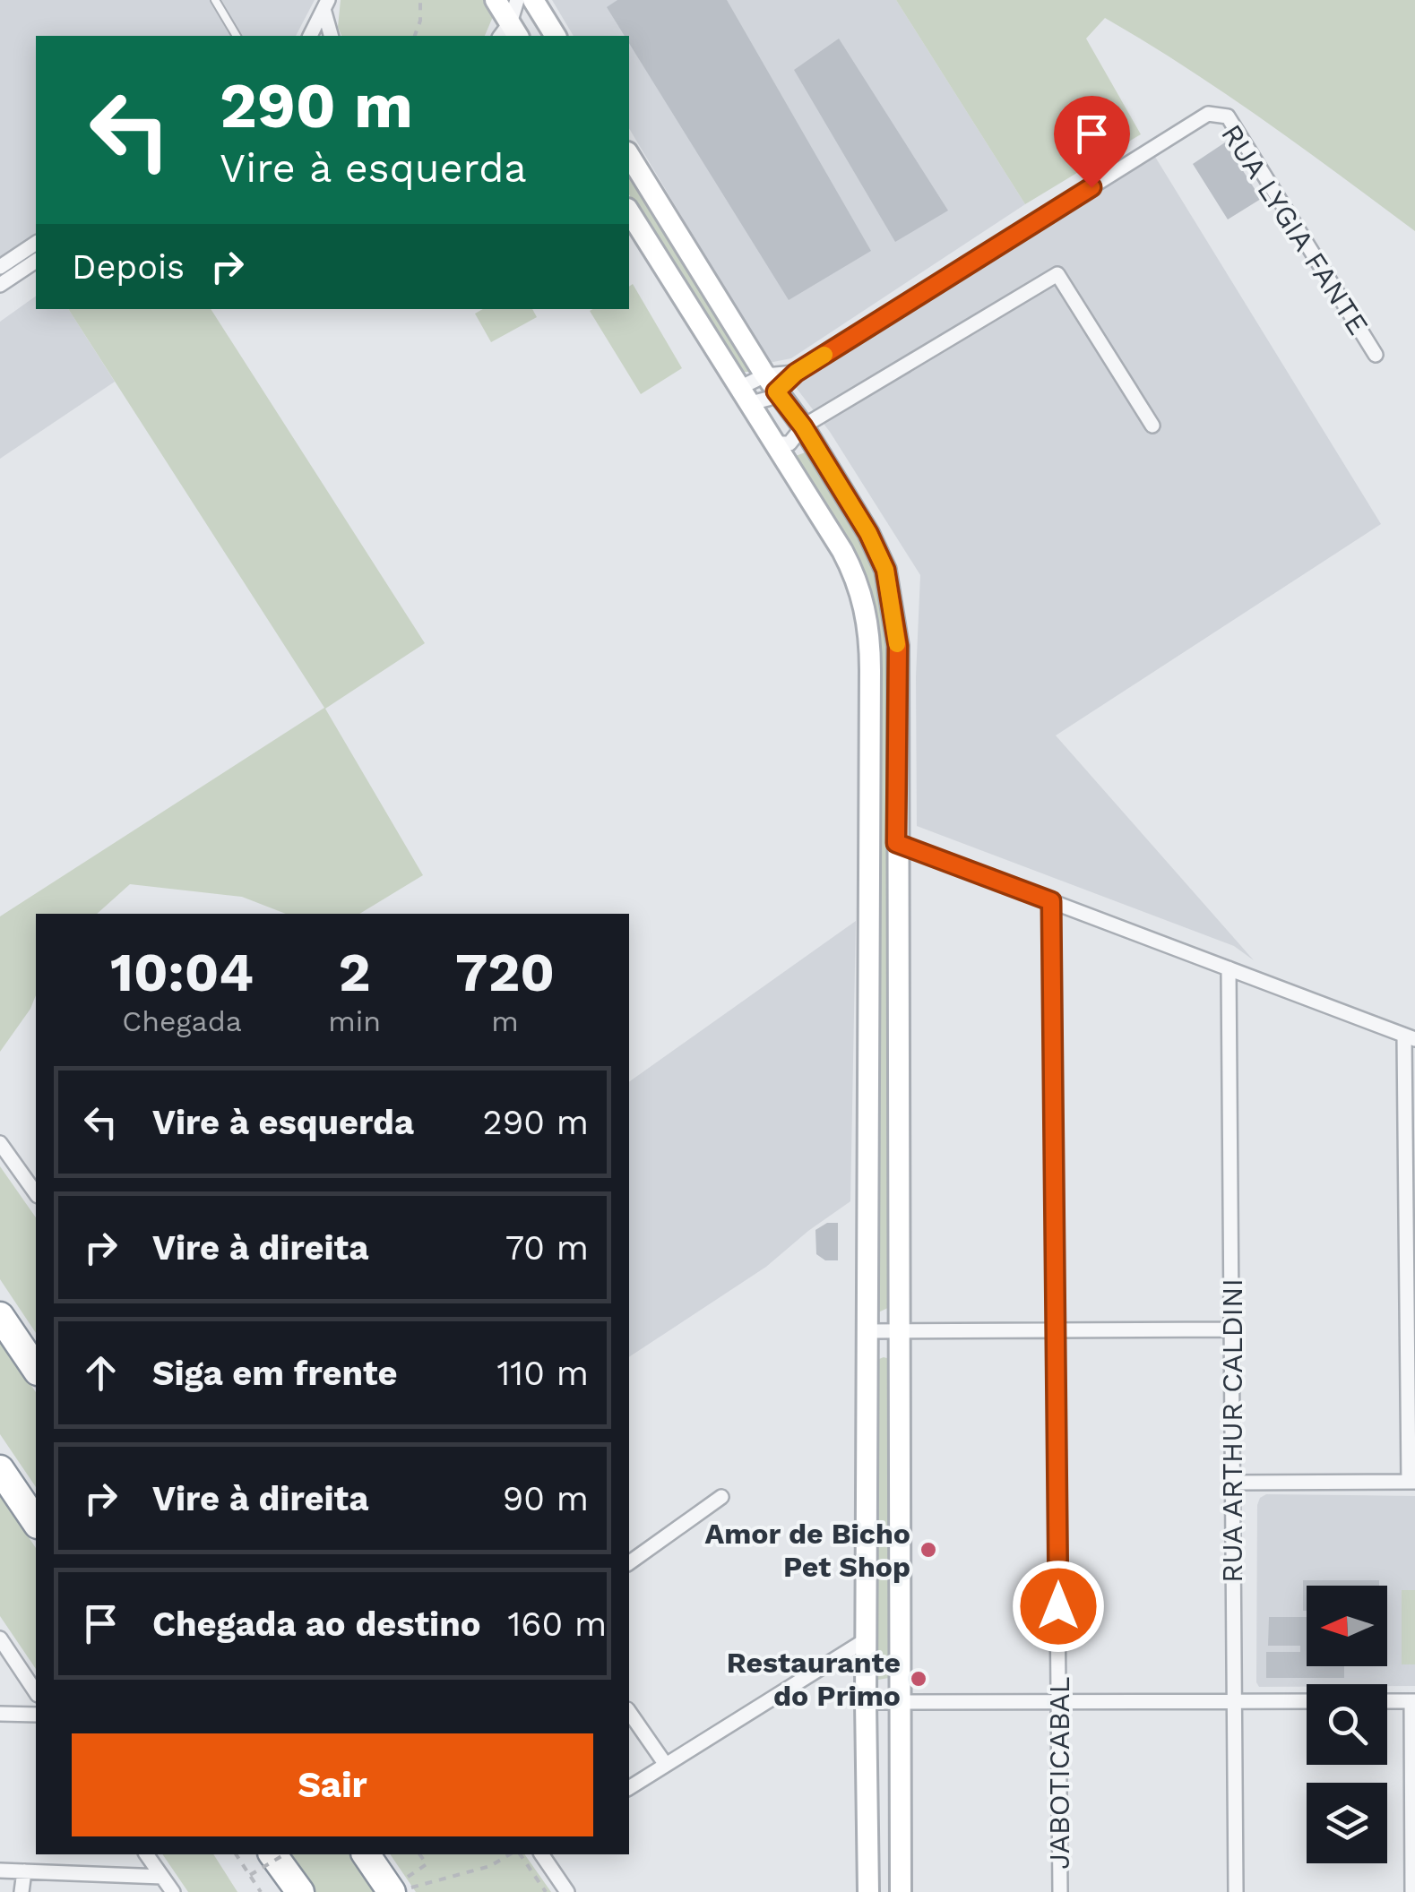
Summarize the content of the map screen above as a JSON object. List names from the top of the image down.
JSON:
{
  "streets": {
    "street": ["RUA LYGIA FANTE", "RUA ARTHUR CALDINI", "JABOTICABAL"]
  },
  "places": ["Amor de Bicho Pet Shop", "Restaurante do Primo"],
  "north": "left",
  "page": {
    "turn": ["290 m", "Vire à esquerda"],
    "then": "Depois",
    "eta": [
      "10:04",
      "Chegada",
      "2",
      "min",
      "720",
      "m"
    ],
    "list": [
      {
        "name": "Vire à esquerda",
        "value": "290 m"
      },
      {
        "name": "Vire à direita",
        "value": "70 m"
      },
      {
        "name": "Siga em frente",
        "value": "110 m"
      },
      {
        "name": "Vire à direita",
        "value": "90 m"
      },
      {
        "name": "Chegada ao destino",
        "value": "160 m"
      }
    ],
    "buttons": "Sair"
  }
}
